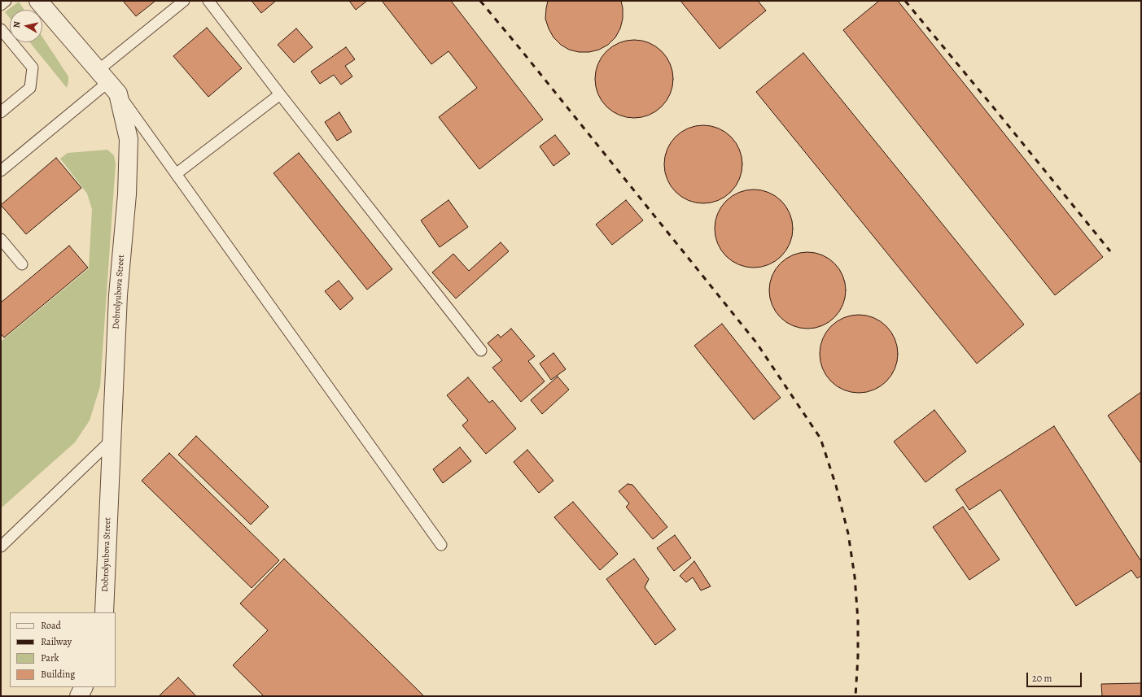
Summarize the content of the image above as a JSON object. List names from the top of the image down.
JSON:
{
  "streets": {
    "street": ["Dobrolyubova Street"]
  },
  "legend": [
    "Road",
    "Railway",
    "Park",
    "Building"
  ],
  "scale_bar": "20 m",
  "north": "left"
}
